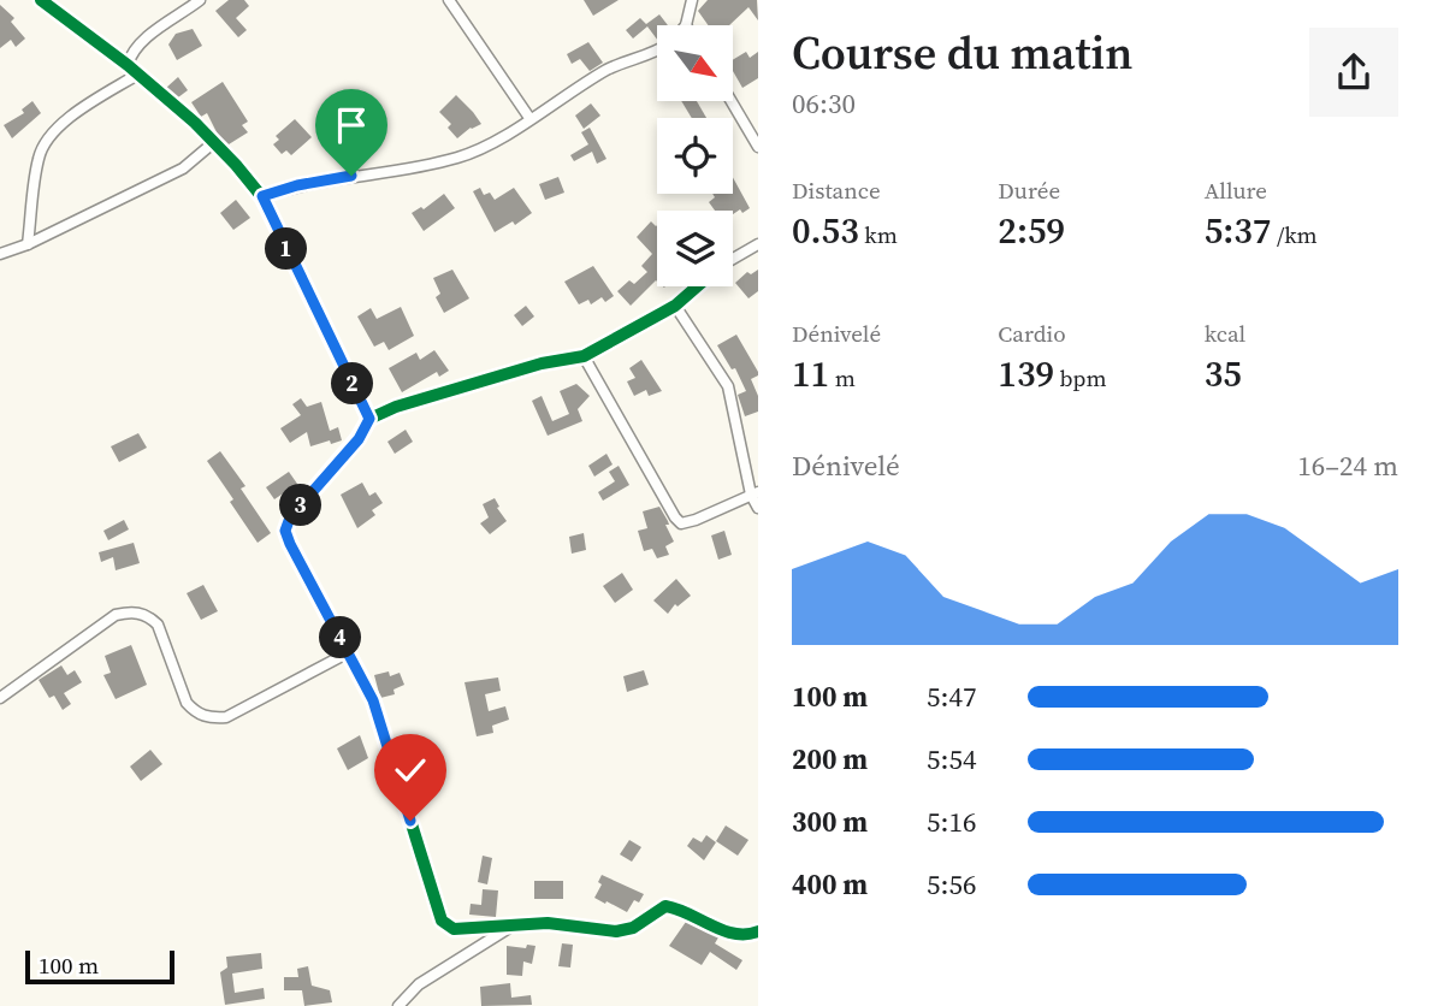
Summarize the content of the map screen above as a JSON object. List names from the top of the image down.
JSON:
{
  "scale_bar": "100 m",
  "north": "bottom right",
  "page": {
    "heading": ["Course du matin", "06:30"],
    "stats": [
      ["Distance", "0.53 km"],
      ["Durée", "2:59"],
      ["Allure", "5:37 /km"],
      ["Dénivelé", "11 m"],
      ["Cardio", "139 bpm"],
      ["kcal", "35"]
    ],
    "pins": [
      "1",
      "2",
      "3",
      "4"
    ],
    "chart": ["Dénivelé", "16–24 m"],
    "list": [
      {
        "name": "100 m",
        "note": "5:47"
      },
      {
        "name": "200 m",
        "note": "5:54"
      },
      {
        "name": "300 m",
        "note": "5:16"
      },
      {
        "name": "400 m",
        "note": "5:56"
      }
    ],
    "scale": "100 m"
  }
}
